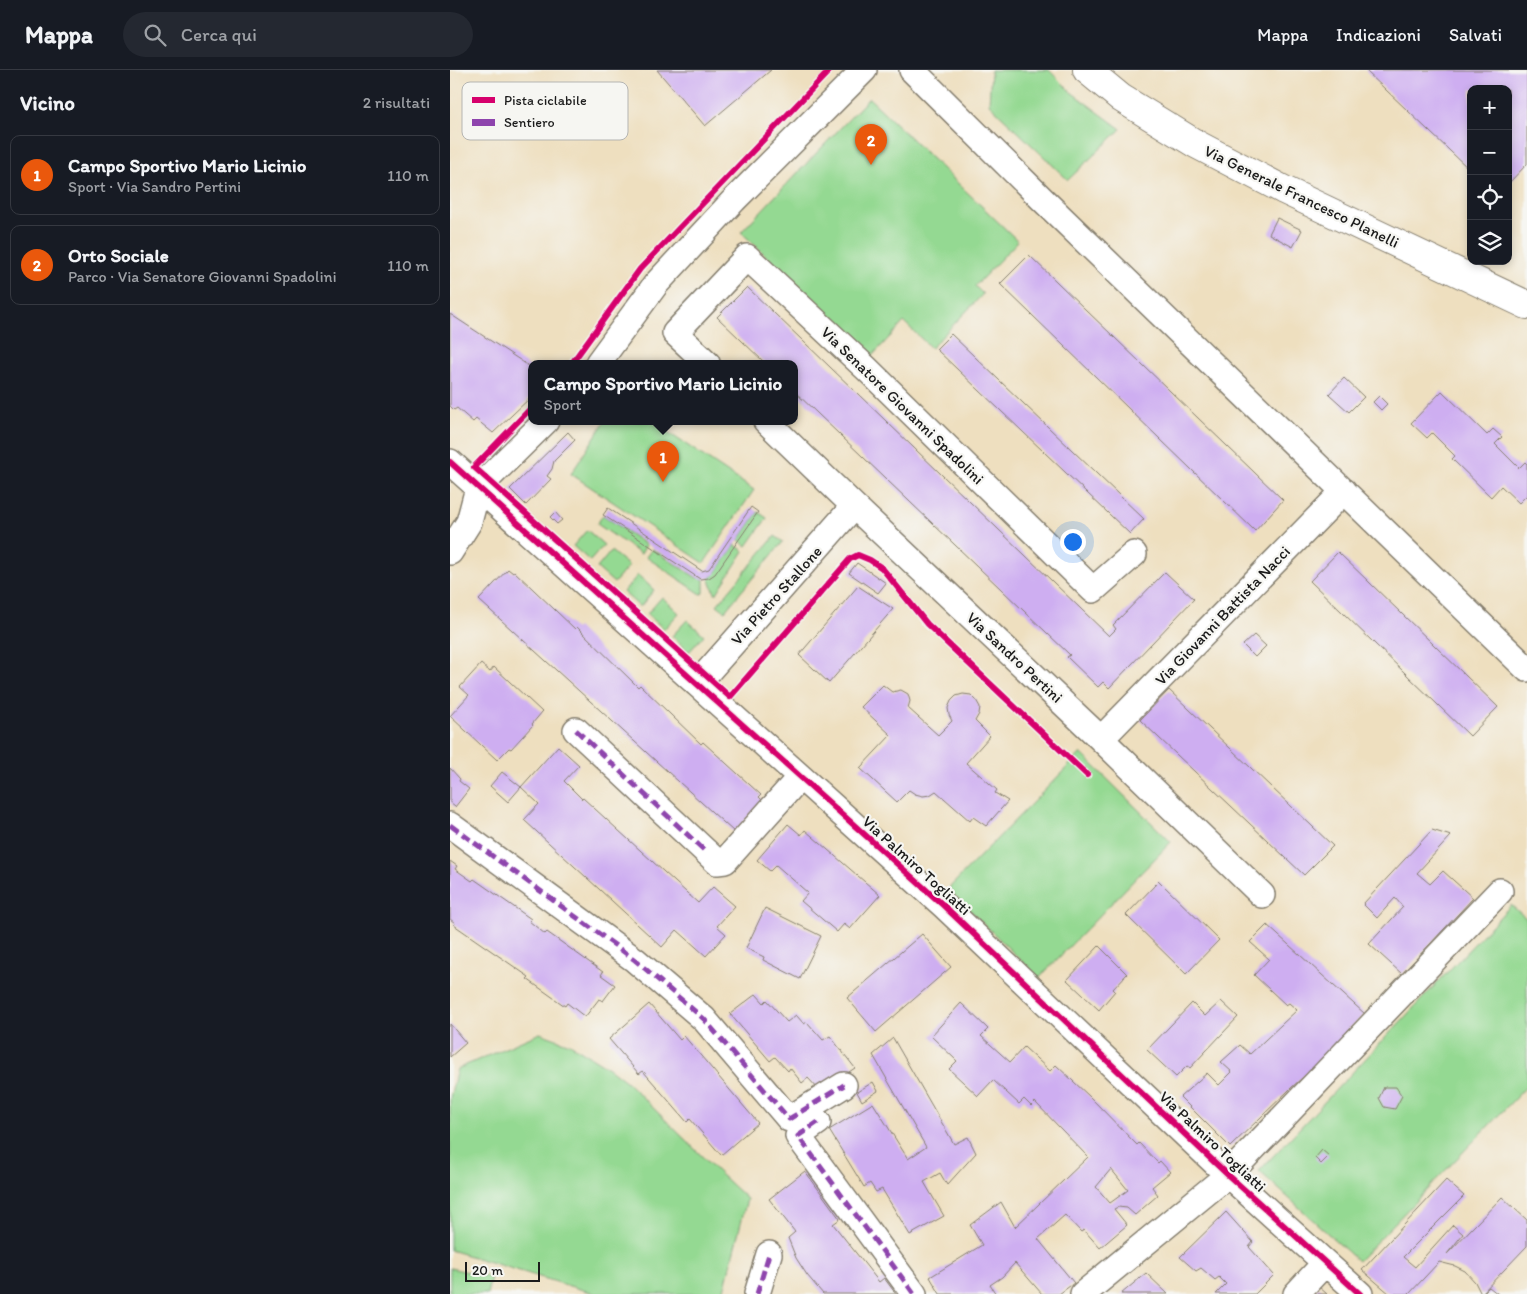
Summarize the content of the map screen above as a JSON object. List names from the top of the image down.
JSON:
{
  "streets": {
    "street": [
      "Via Generale Francesco Planelli",
      "Via Senatore Giovanni Spadolini",
      "Via Pietro Stallone",
      "Via Giovanni Battista Nacci",
      "Via Sandro Pertini",
      "Via Palmiro Togliatti"
    ]
  },
  "crossings": [
    ["Via Pietro Stallone", "Via Sandro Pertini"],
    ["Via Pietro Stallone", "Via Palmiro Togliatti"],
    ["Via Giovanni Battista Nacci", "Via Sandro Pertini"]
  ],
  "legend": ["Pista ciclabile", "Sentiero"],
  "scale_bar": "20 m",
  "page": {
    "header": "Mappa",
    "search": "Cerca qui",
    "nav": ["Mappa", "Indicazioni", "Salvati"],
    "heading": ["Vicino", "2 risultati"],
    "map_buttons": ["+", "−"],
    "pins": ["2", "1"],
    "list": [
      {
        "mark": "1",
        "name": "Campo Sportivo Mario Licinio",
        "note": "Sport · Via Sandro Pertini",
        "value": "110 m"
      },
      {
        "mark": "2",
        "name": "Orto Sociale",
        "note": "Parco · Via Senatore Giovanni Spadolini",
        "value": "110 m"
      }
    ],
    "popup": ["Campo Sportivo Mario Licinio", "Sport"],
    "scale": "20 m"
  }
}
